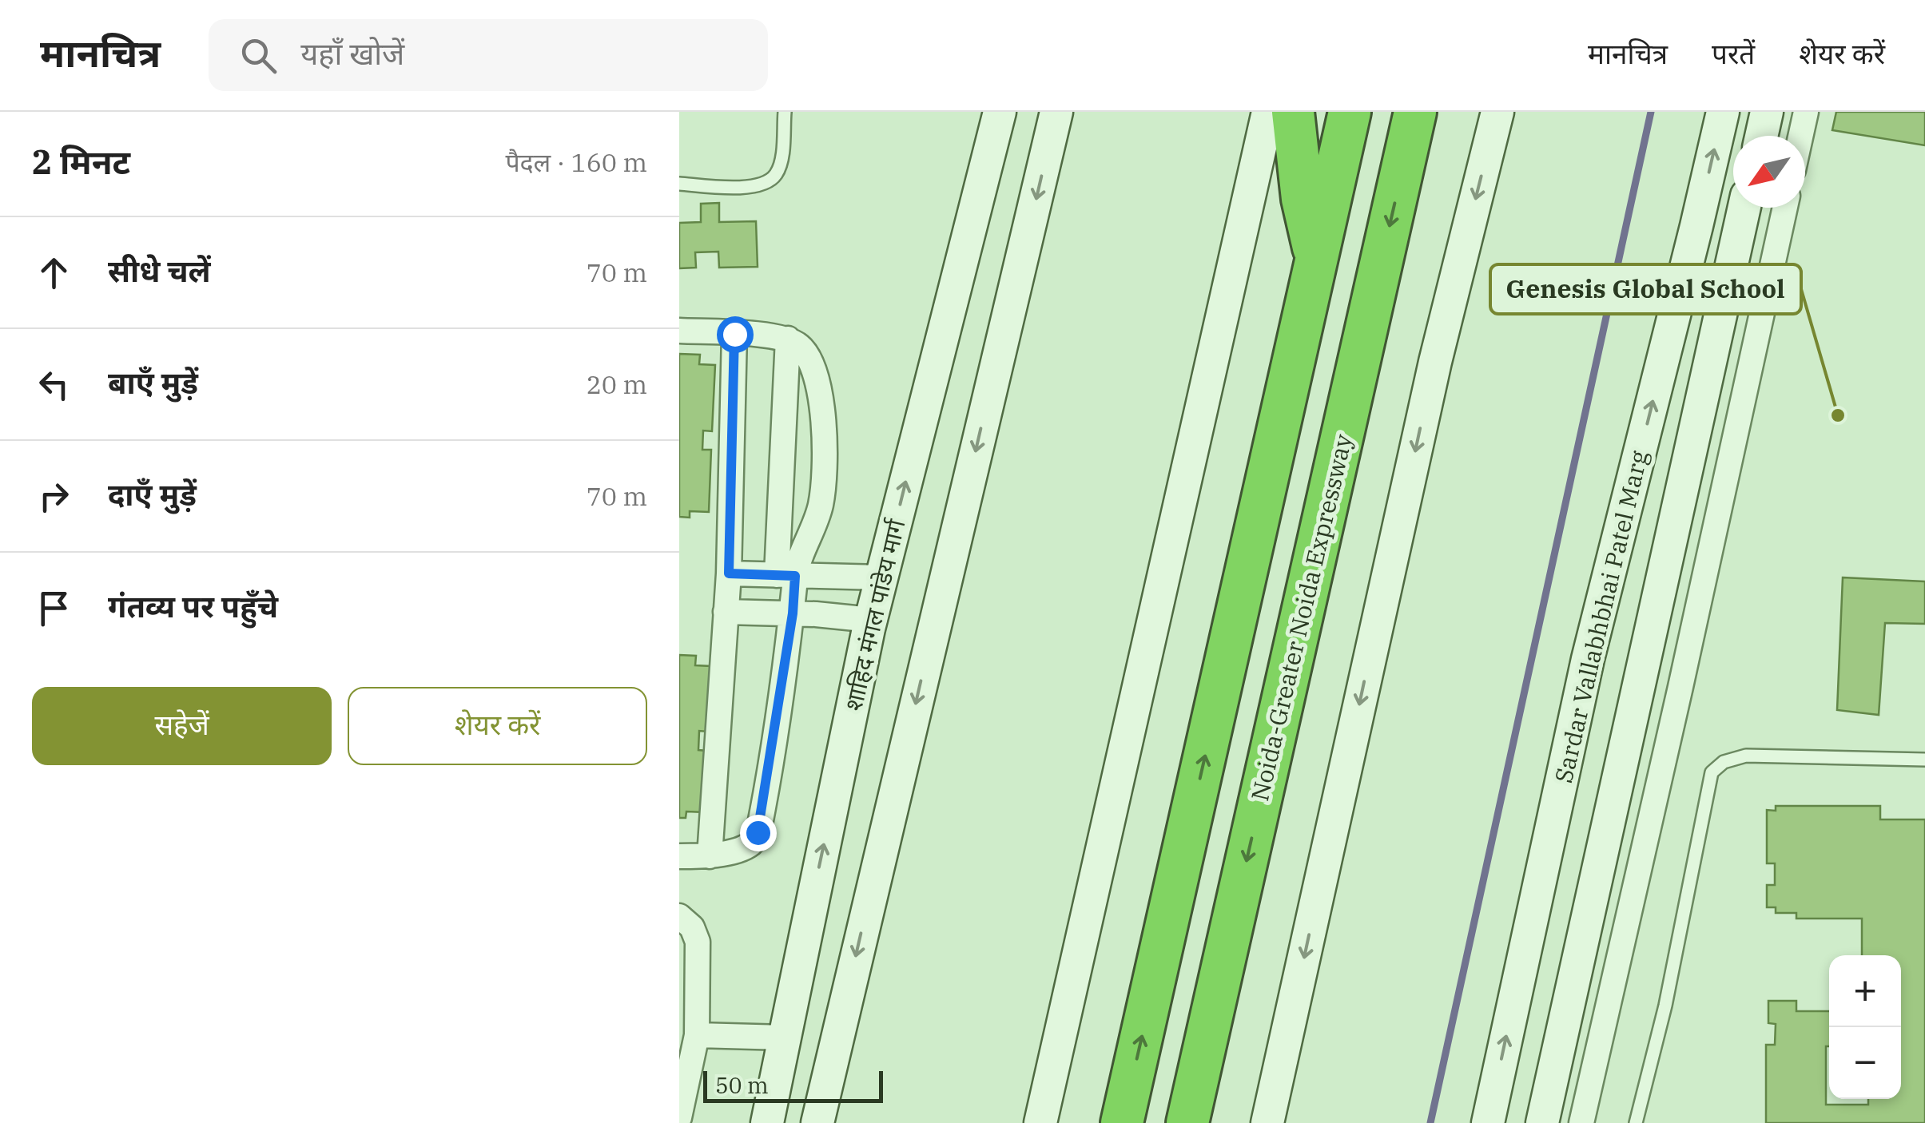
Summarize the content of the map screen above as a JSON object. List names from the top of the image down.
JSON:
{
  "streets": {
    "highway": ["Noida-Greater Noida Expressway"],
    "street": ["शाहिद मंगल पांडेय मार्ग", "Sardar Vallabhbhai Patel Marg"]
  },
  "places": ["Genesis Global School"],
  "scale_bar": "50 m",
  "north": "bottom left",
  "page": {
    "header": "मानचित्र",
    "search": "यहाँ खोजें",
    "nav": ["मानचित्र", "परतें", "शेयर करें"],
    "heading": ["2 मिनट", "पैदल · 160 m"],
    "list": [
      ["सीधे चलें", "70 m"],
      ["बाएँ मुड़ें", "20 m"],
      ["दाएँ मुड़ें", "70 m"],
      "गंतव्य पर पहुँचे"
    ],
    "buttons": ["सहेजें", "शेयर करें"],
    "map_buttons": ["+", "−"],
    "scale": "50 m"
  }
}
